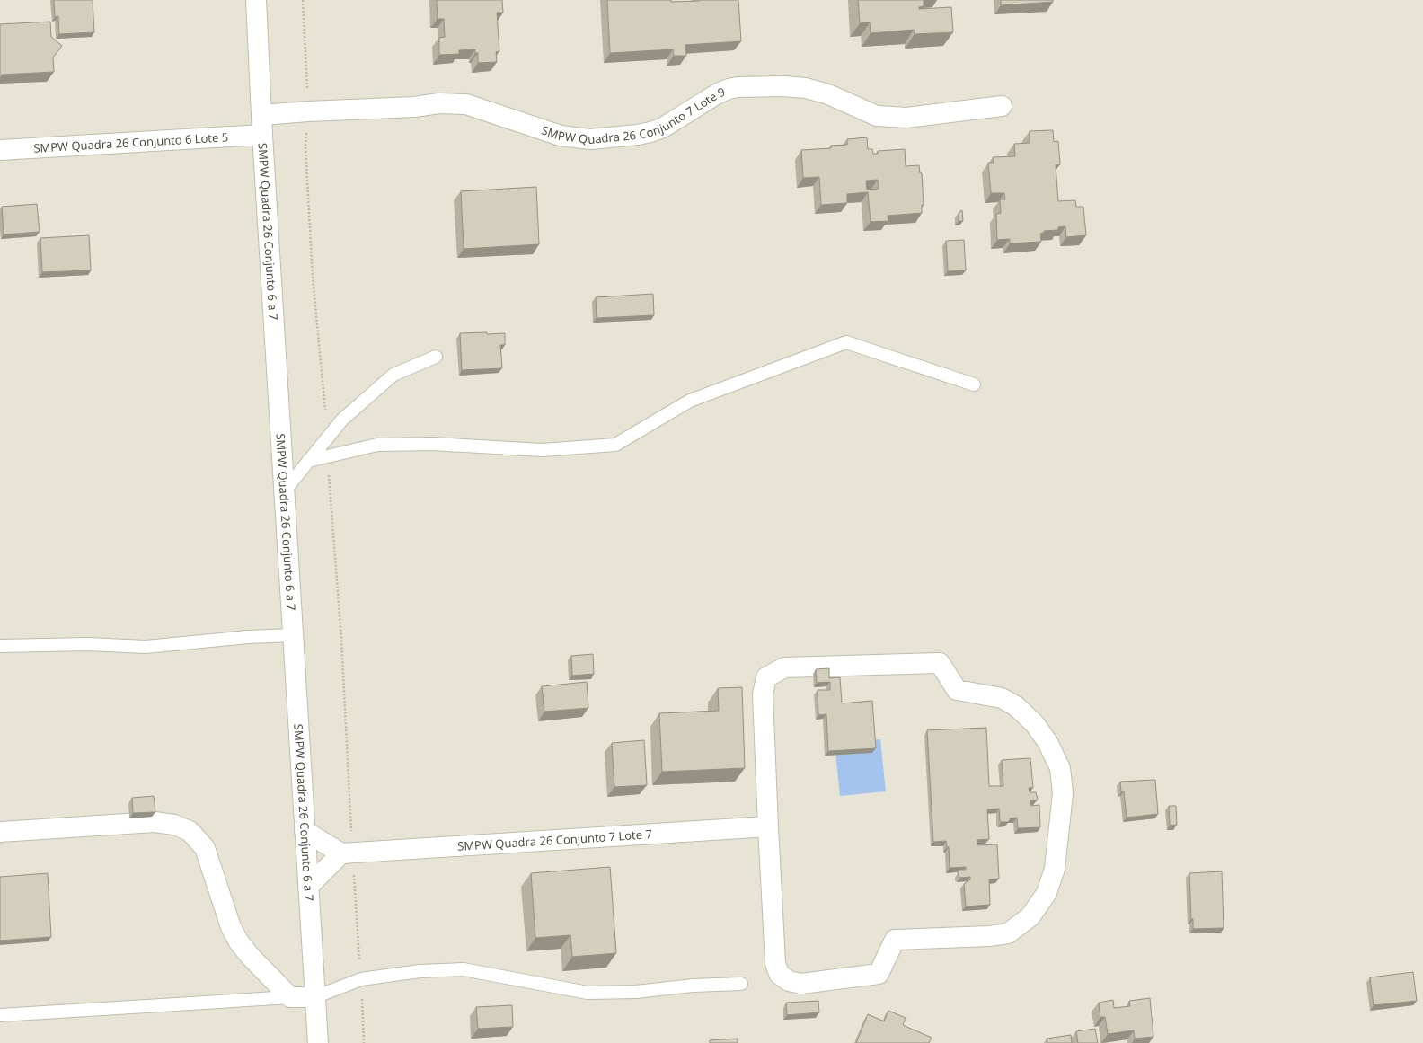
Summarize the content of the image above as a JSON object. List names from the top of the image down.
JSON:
{
  "streets": {
    "street": [
      "SMPW Quadra 26 Conjunto 7 Lote 9",
      "SMPW Quadra 26 Conjunto 6 Lote 5",
      "SMPW Quadra 26 Conjunto 6 a 7",
      "SMPW Quadra 26 Conjunto 7 Lote 7"
    ]
  },
  "crossings": [
    ["SMPW Quadra 26 Conjunto 7 Lote 9", "SMPW Quadra 26 Conjunto 6 a 7"],
    ["SMPW Quadra 26 Conjunto 6 Lote 5", "SMPW Quadra 26 Conjunto 6 a 7"]
  ]
}
